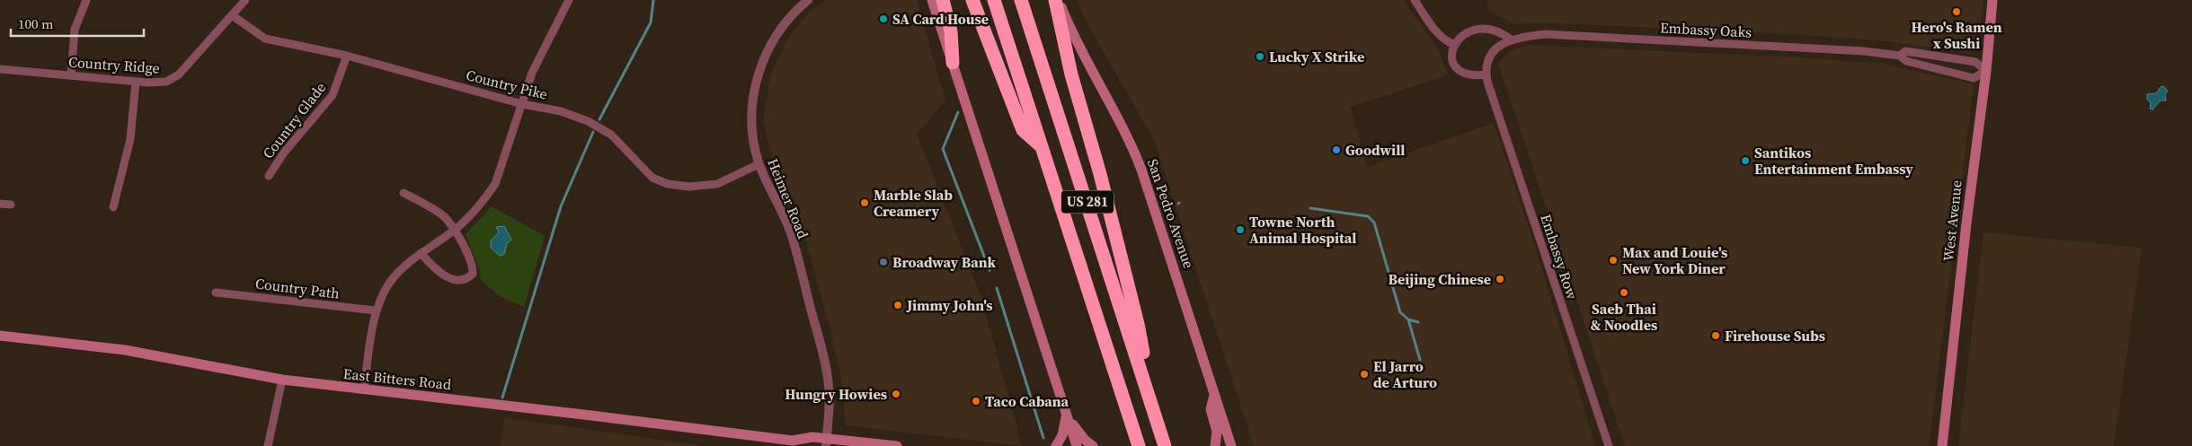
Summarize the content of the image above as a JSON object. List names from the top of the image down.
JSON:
{
  "streets": {
    "highway": ["US 281"],
    "main road": ["San Pedro Avenue", "West Avenue", "East Bitters Road"],
    "street": [
      "Embassy Oaks",
      "Country Ridge",
      "Country Pike",
      "Country Glade",
      "Heimer Road",
      "Embassy Row",
      "Country Path"
    ]
  },
  "crossings": [
    ["Embassy Oaks", "West Avenue"],
    ["Embassy Oaks", "Embassy Row"],
    ["Country Ridge", "Country Pike"],
    ["Country Pike", "Country Glade"],
    ["Country Pike", "Heimer Road"],
    ["Heimer Road", "East Bitters Road"]
  ],
  "places": [
    "Hero's Ramen x Sushi",
    "SA Card House",
    "Lucky X Strike",
    "Goodwill",
    "Santikos Entertainment Embassy",
    "Marble Slab Creamery",
    "Towne North Animal Hospital",
    "Max and Louie's New York Diner",
    "Broadway Bank",
    "Beijing Chinese",
    "Saeb Thai & Noodles",
    "Jimmy John's",
    "Firehouse Subs",
    "El Jarro de Arturo",
    "Hungry Howies",
    "Taco Cabana"
  ],
  "scale_bar": "100 m"
}
